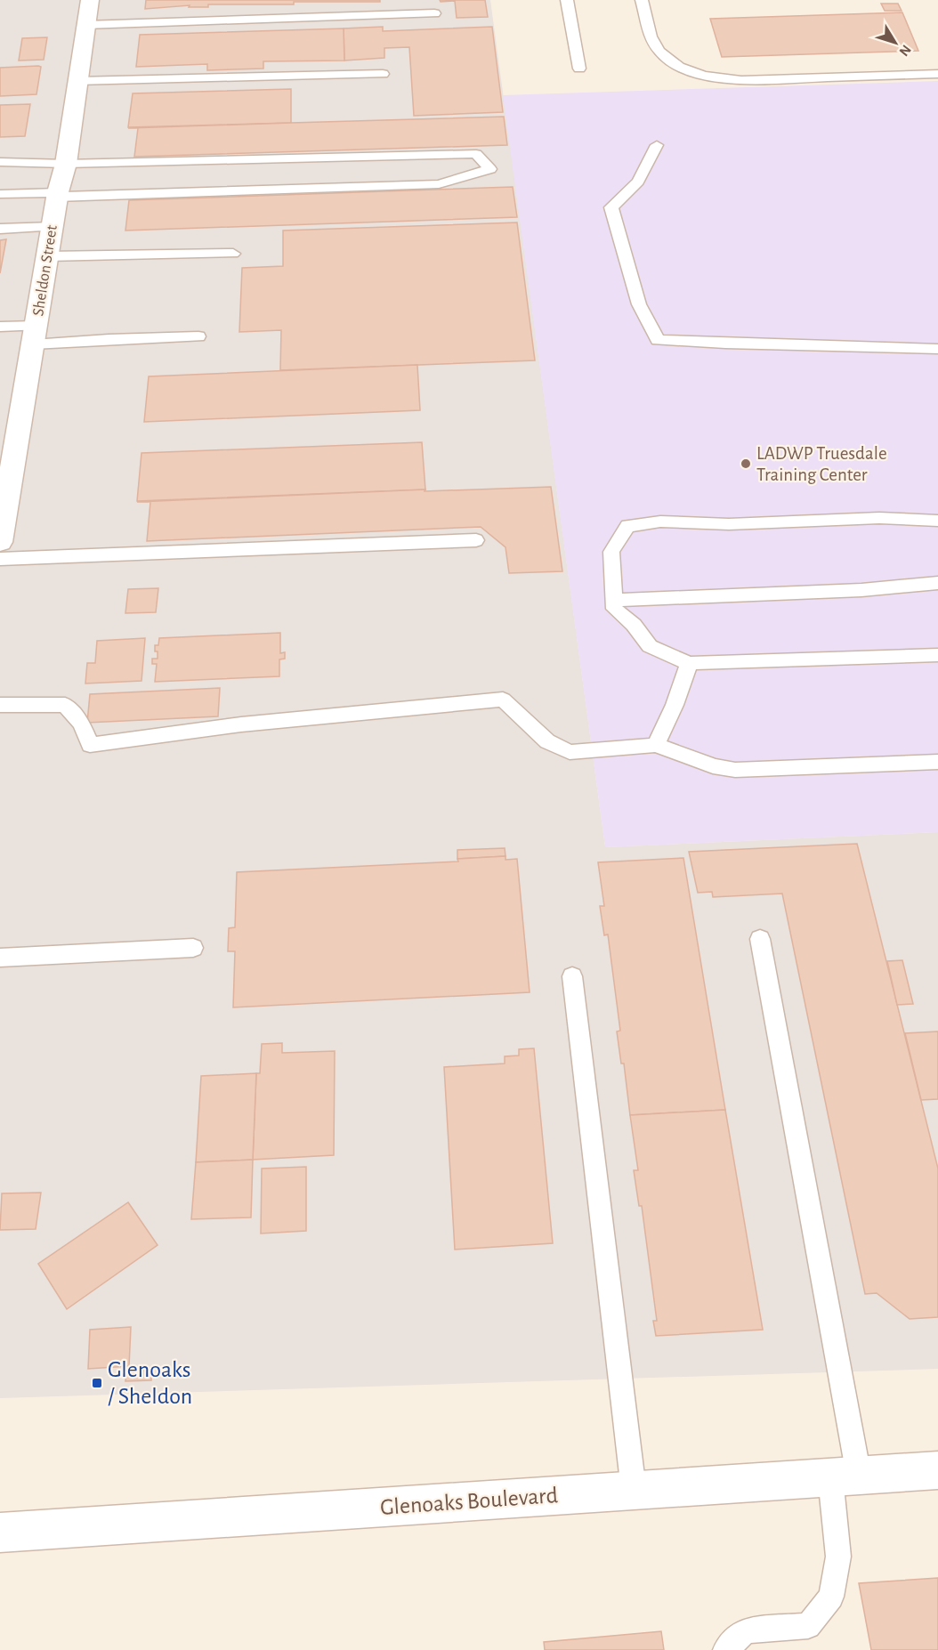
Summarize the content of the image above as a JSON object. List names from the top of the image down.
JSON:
{
  "streets": {
    "main road": ["Sheldon Street", "Glenoaks Boulevard"]
  },
  "places": {
    "other": ["LADWP Truesdale Training Center"],
    "transit": ["Glenoaks / Sheldon"]
  },
  "north": "bottom right"
}
